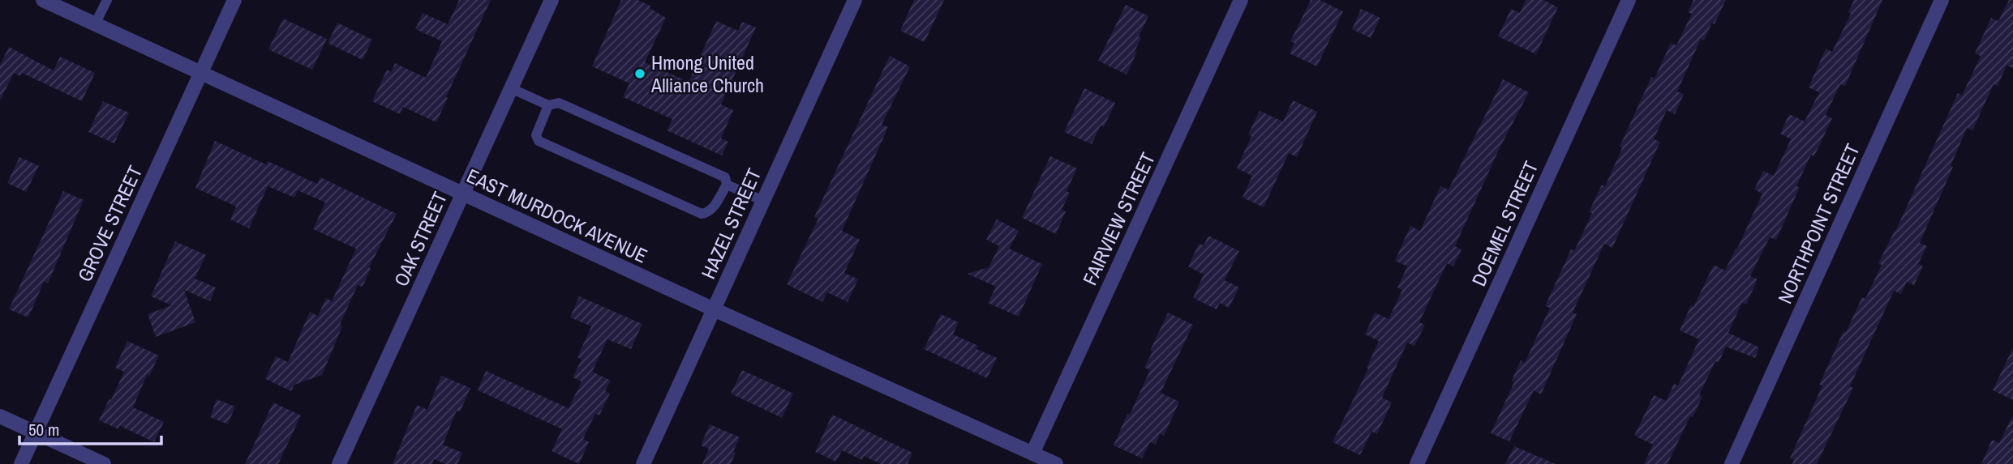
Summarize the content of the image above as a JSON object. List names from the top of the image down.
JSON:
{
  "streets": {
    "street": [
      "EAST MURDOCK AVENUE",
      "FAIRVIEW STREET",
      "GROVE STREET",
      "HAZEL STREET",
      "DOEMEL STREET",
      "NORTHPOINT STREET",
      "OAK STREET"
    ]
  },
  "crossings": [
    ["EAST MURDOCK AVENUE", "FAIRVIEW STREET"],
    ["EAST MURDOCK AVENUE", "GROVE STREET"],
    ["EAST MURDOCK AVENUE", "HAZEL STREET"],
    ["EAST MURDOCK AVENUE", "OAK STREET"]
  ],
  "places": ["Hmong United Alliance Church"],
  "scale_bar": "50 m"
}
